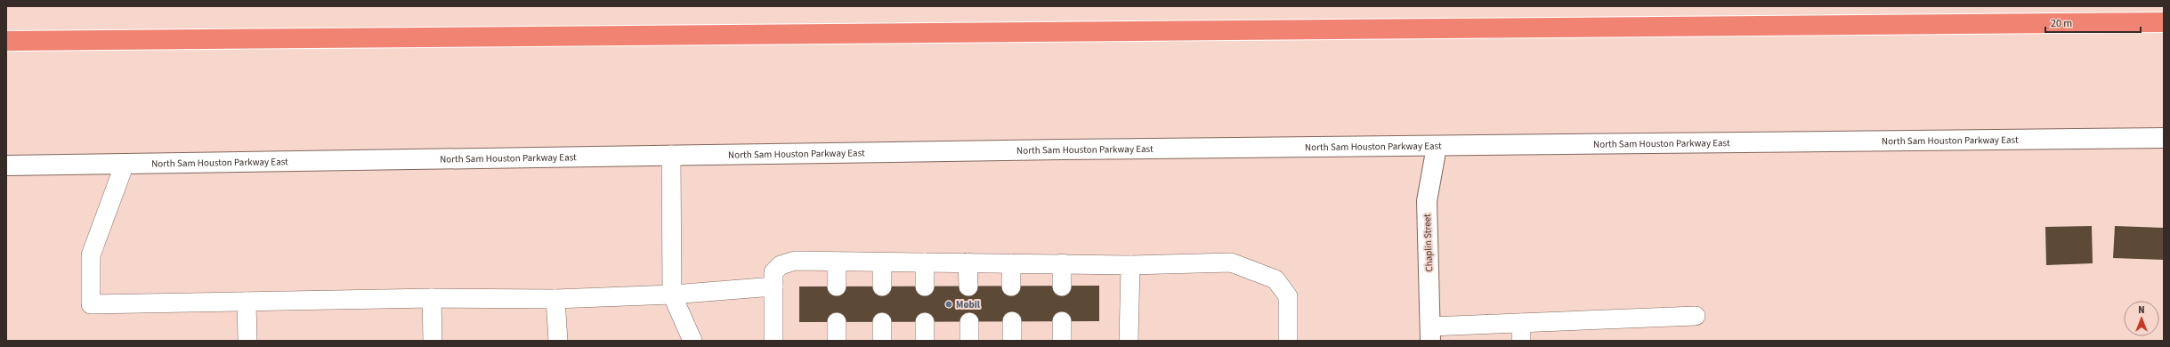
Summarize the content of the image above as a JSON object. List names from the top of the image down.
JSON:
{
  "streets": {
    "main road": ["North Sam Houston Parkway East", "Chaplin Street"]
  },
  "crossings": [
    ["North Sam Houston Parkway East", "Chaplin Street"]
  ],
  "places": ["Mobil"],
  "scale_bar": "20 m",
  "north": "top"
}
